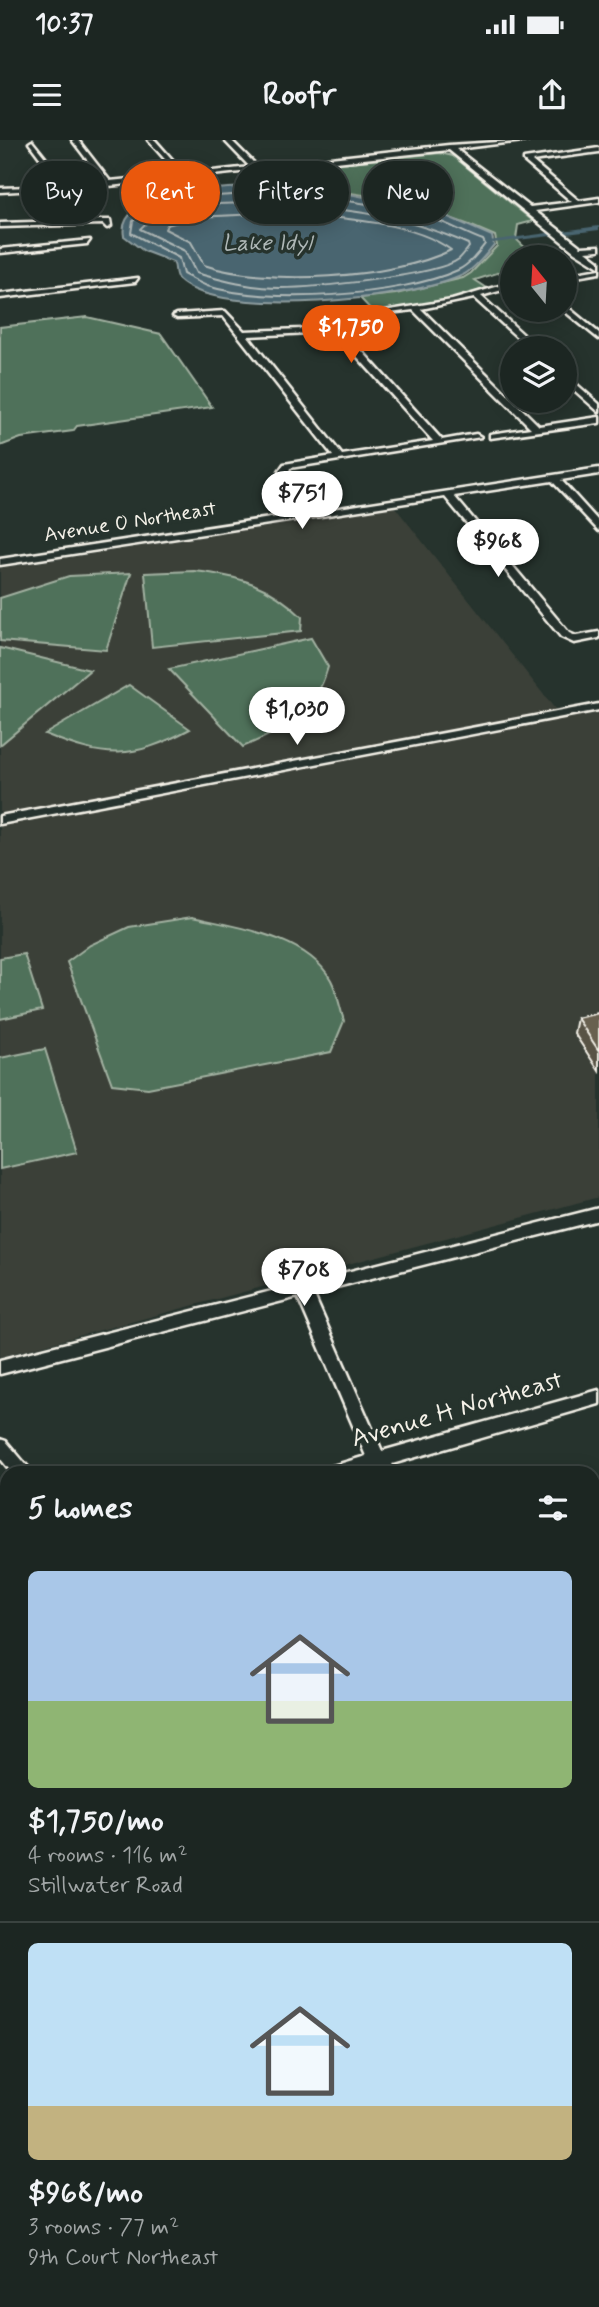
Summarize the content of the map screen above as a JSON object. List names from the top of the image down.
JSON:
{
  "streets": {
    "street": ["Avenue O Northeast", "Avenue H Northeast"]
  },
  "water": ["Lake Idyl"],
  "north": "top",
  "page": {
    "status": "10:37",
    "header": "Roofr",
    "chip": [
      "Buy",
      "Rent",
      "Filters",
      "New"
    ],
    "price": [
      "$1,750",
      "$751",
      "$968",
      "$1,030",
      "$708"
    ],
    "heading": "5 homes",
    "list": [
      {
        "name": "$1,750/mo",
        "note": "4 rooms · 116 m² · Stillwater Road"
      },
      {
        "name": "$968/mo",
        "note": "3 rooms · 77 m² · 9th Court Northeast"
      }
    ]
  }
}
